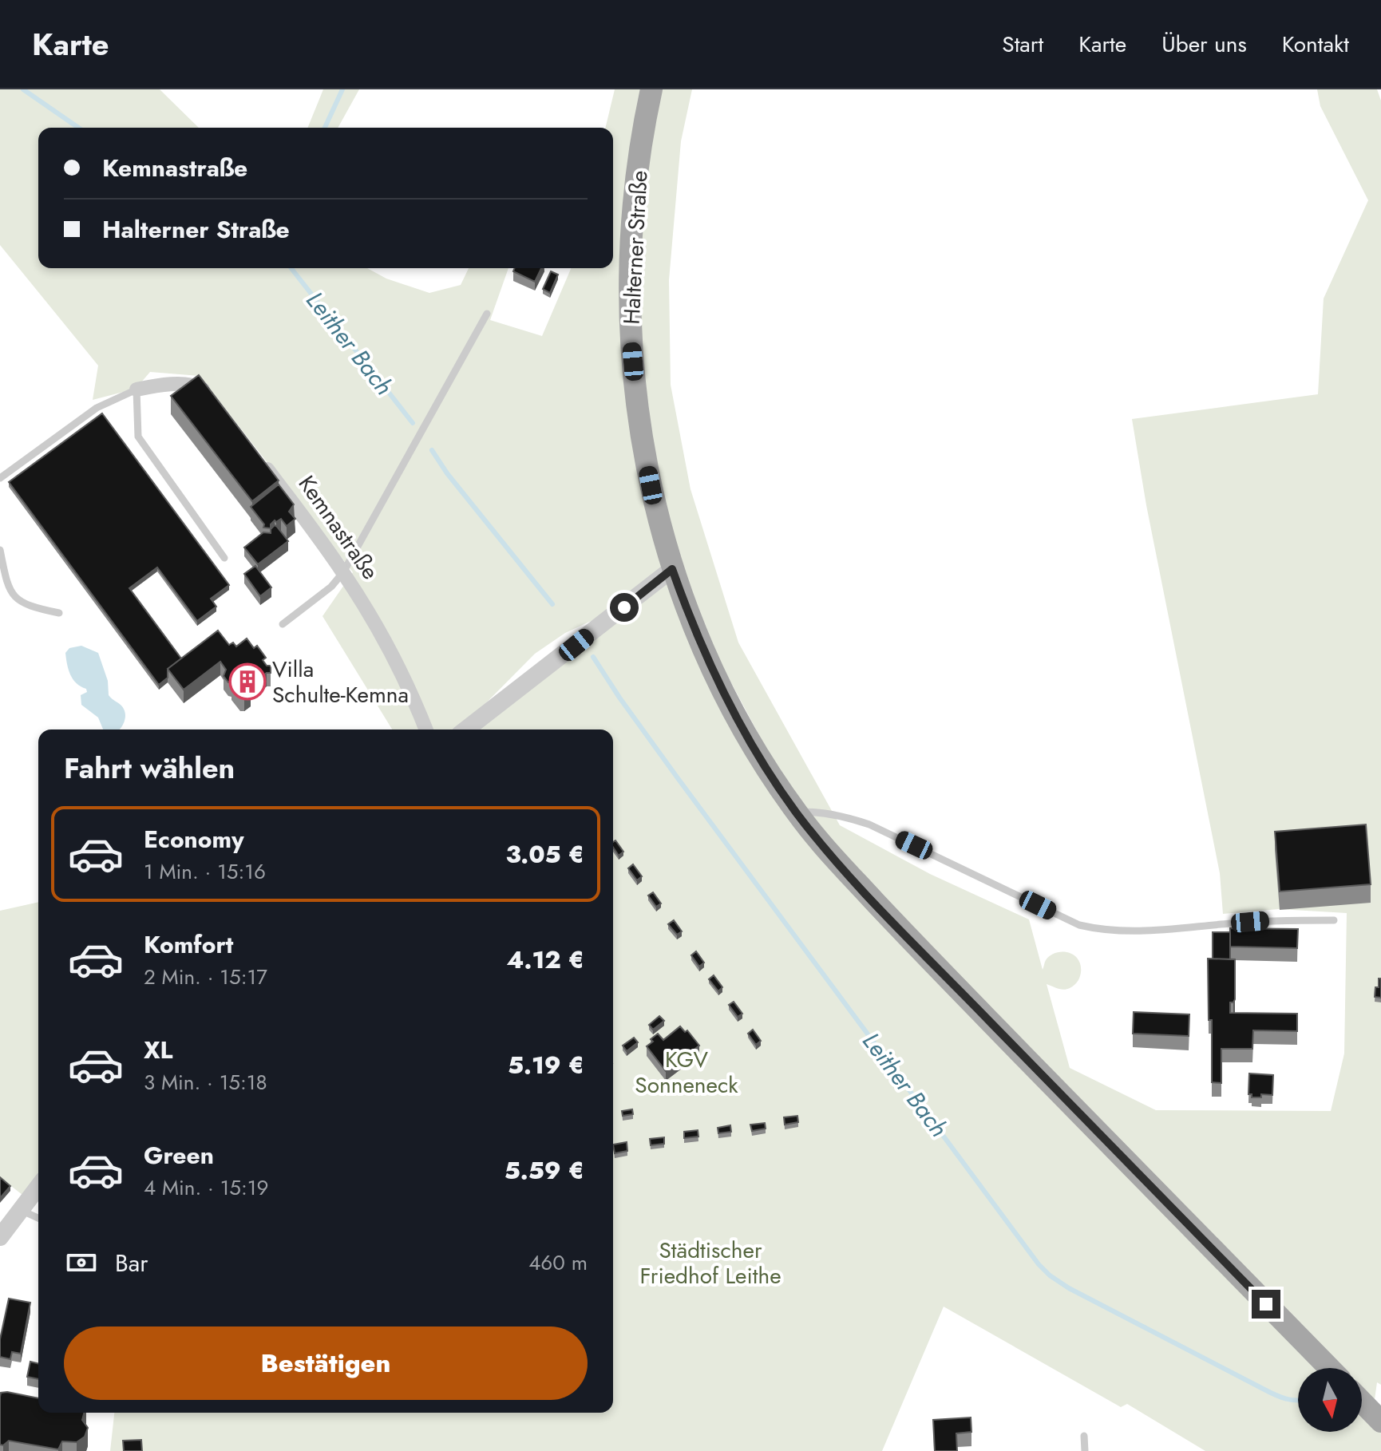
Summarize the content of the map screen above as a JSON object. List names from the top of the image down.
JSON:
{
  "streets": {
    "main road": ["Halterner Straße"],
    "street": ["Kemnastraße"]
  },
  "water": ["Leither Bach"],
  "parks": ["KGV Sonneneck", "Städtischer Friedhof Leithe"],
  "places": {
    "building": ["Villa Schulte-Kemna"]
  },
  "north": "bottom",
  "page": {
    "header": "Karte",
    "nav": [
      "Start",
      "Karte",
      "Über uns",
      "Kontakt"
    ],
    "banner": ["Kemnastraße", "Halterner Straße"],
    "heading": "Fahrt wählen",
    "list": [
      {
        "name": "Economy",
        "note": "1 Min. · 15:16",
        "value": "3.05 €"
      },
      {
        "name": "Komfort",
        "note": "2 Min. · 15:17",
        "value": "4.12 €"
      },
      {
        "name": "XL",
        "note": "3 Min. · 15:18",
        "value": "5.19 €"
      },
      {
        "name": "Green",
        "note": "4 Min. · 15:19",
        "value": "5.59 €"
      }
    ],
    "pay": ["Bar", "460 m"],
    "buttons": "Bestätigen"
  }
}
